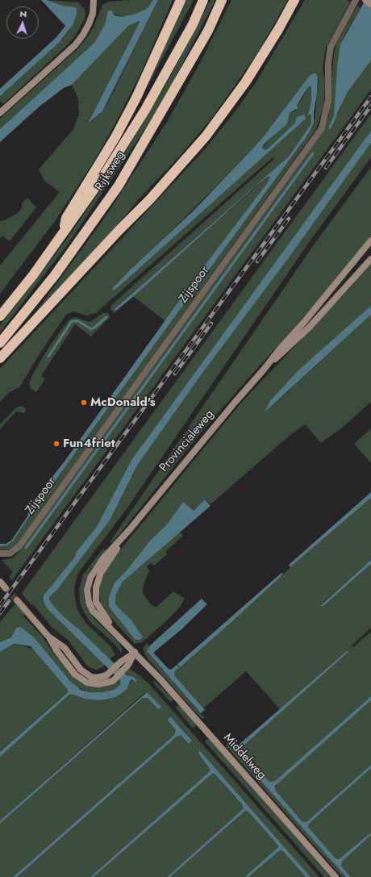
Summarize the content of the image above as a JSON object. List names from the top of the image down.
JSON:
{
  "streets": {
    "highway": ["Rijksweg"],
    "street": ["Zijspoor", "Provincialeweg", "Middelweg"]
  },
  "crossings": [
    ["Provincialeweg", "Middelweg"]
  ],
  "places": ["McDonald's", "Fun4friet"],
  "north": "top"
}
